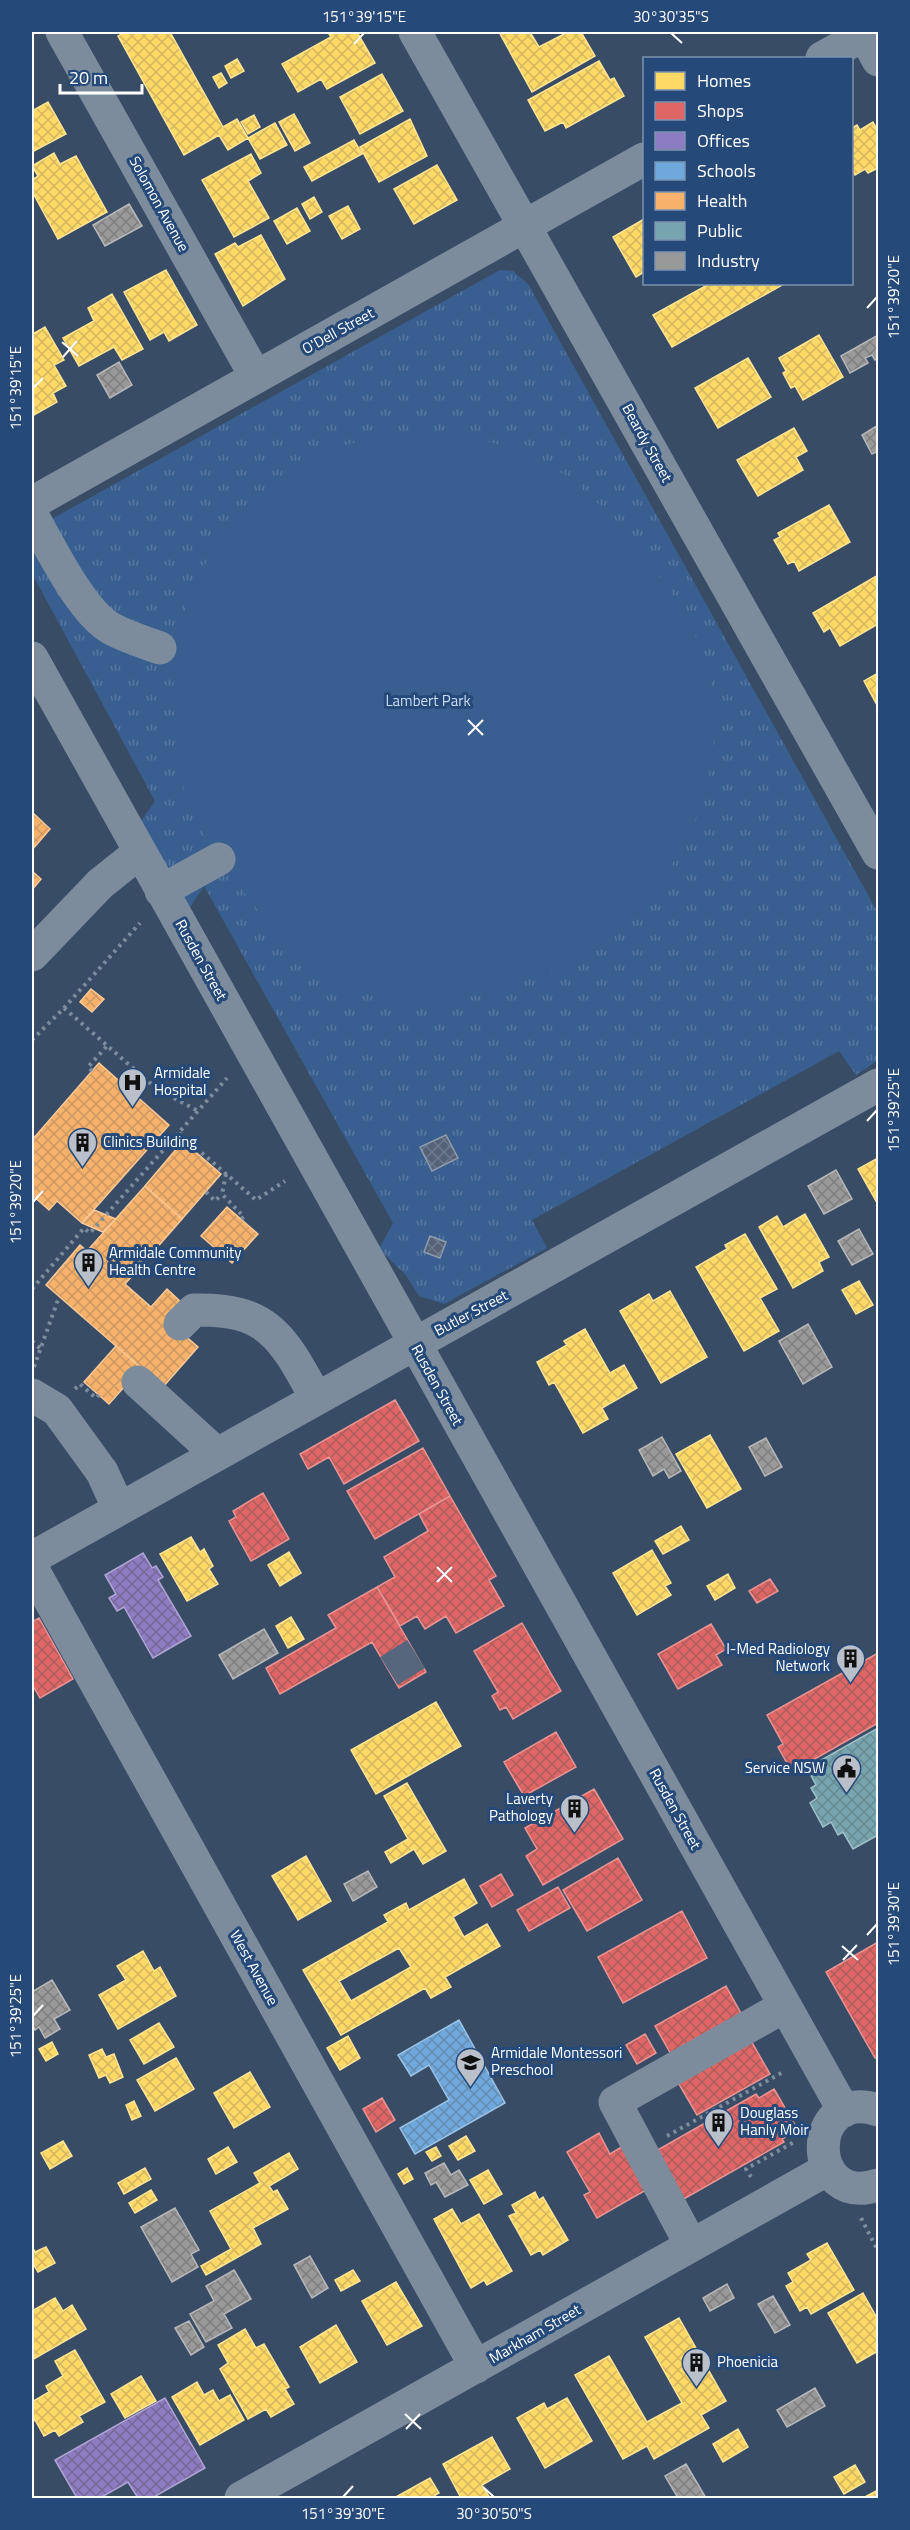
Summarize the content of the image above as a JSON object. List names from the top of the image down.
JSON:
{
  "streets": {
    "street": [
      "Solomon Avenue",
      "O'Dell Street",
      "Beardy Street",
      "Rusden Street",
      "Butler Street",
      "West Avenue",
      "Markham Street"
    ]
  },
  "crossings": [
    ["Solomon Avenue", "O'Dell Street"],
    ["O'Dell Street", "Beardy Street"],
    ["Rusden Street", "Butler Street"],
    ["West Avenue", "Markham Street"]
  ],
  "parks": ["Lambert Park"],
  "places": {
    "hospital": ["Armidale Hospital"],
    "building": [
      "Clinics Building",
      "Armidale Community Health Centre",
      "I-Med Radiology Network",
      "Laverty Pathology",
      "Douglass Hanly Moir",
      "Phoenicia"
    ],
    "public building": ["Service NSW"],
    "school or university": ["Armidale Montessori Preschool"]
  },
  "legend": [
    "Homes",
    "Shops",
    "Offices",
    "Schools",
    "Health",
    "Public",
    "Industry"
  ],
  "scale_bar": "20 m",
  "coordinates": [
    "151°39'15\"E",
    "30°30'35\"S",
    "151°39'20\"E",
    "151°39'25\"E",
    "151°39'30\"E",
    "30°30'50\"S"
  ]
}
